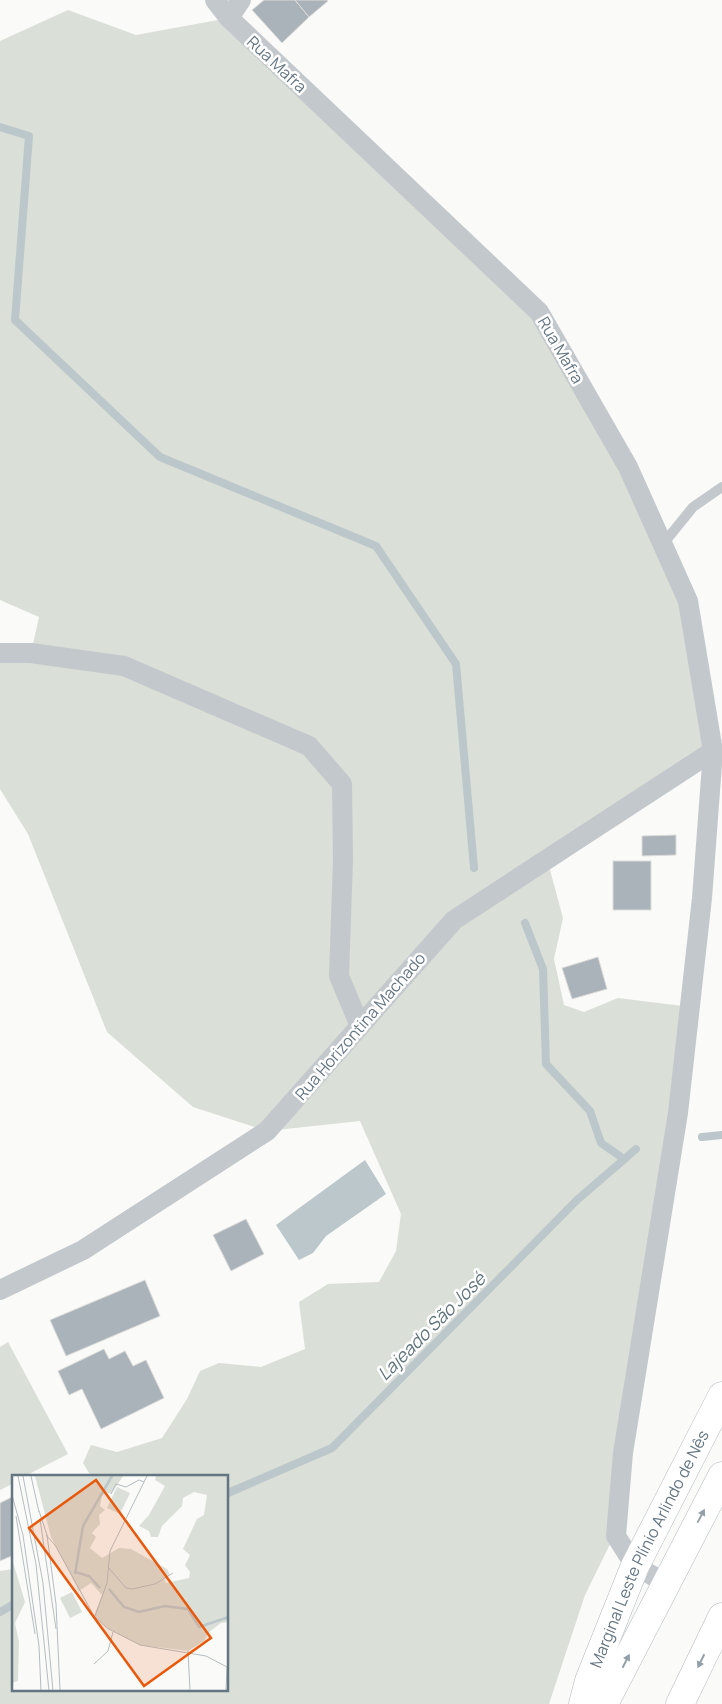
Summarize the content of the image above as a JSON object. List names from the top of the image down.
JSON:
{
  "streets": {
    "main road": ["Marginal Leste Plínio Arlindo de Nês"],
    "street": ["Rua Mafra", "Rua Horizontina Machado"]
  },
  "crossings": [
    ["Rua Mafra", "Rua Horizontina Machado"],
    ["Rua Mafra", "Marginal Leste Plínio Arlindo de Nês"]
  ],
  "water": ["Lajeado São José"]
}
